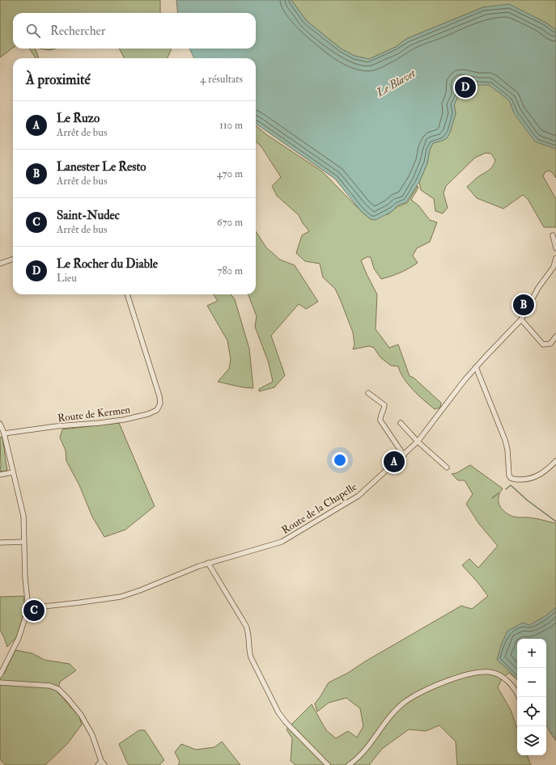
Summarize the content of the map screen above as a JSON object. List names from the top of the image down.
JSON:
{
  "streets": {
    "street": ["Route de Kermen", "Route de la Chapelle"]
  },
  "water": ["Le Blavet"],
  "page": {
    "search": "Rechercher",
    "heading": ["À proximité", "4 résultats"],
    "pins": [
      "D",
      "B",
      "A",
      "C"
    ],
    "list": [
      {
        "mark": "A",
        "name": "Le Ruzo",
        "note": "Arrêt de bus",
        "value": "110 m"
      },
      {
        "mark": "B",
        "name": "Lanester Le Resto",
        "note": "Arrêt de bus",
        "value": "470 m"
      },
      {
        "mark": "C",
        "name": "Saint-Nudec",
        "note": "Arrêt de bus",
        "value": "670 m"
      },
      {
        "mark": "D",
        "name": "Le Rocher du Diable",
        "note": "Lieu",
        "value": "780 m"
      }
    ],
    "map_buttons": ["+", "−"]
  }
}
